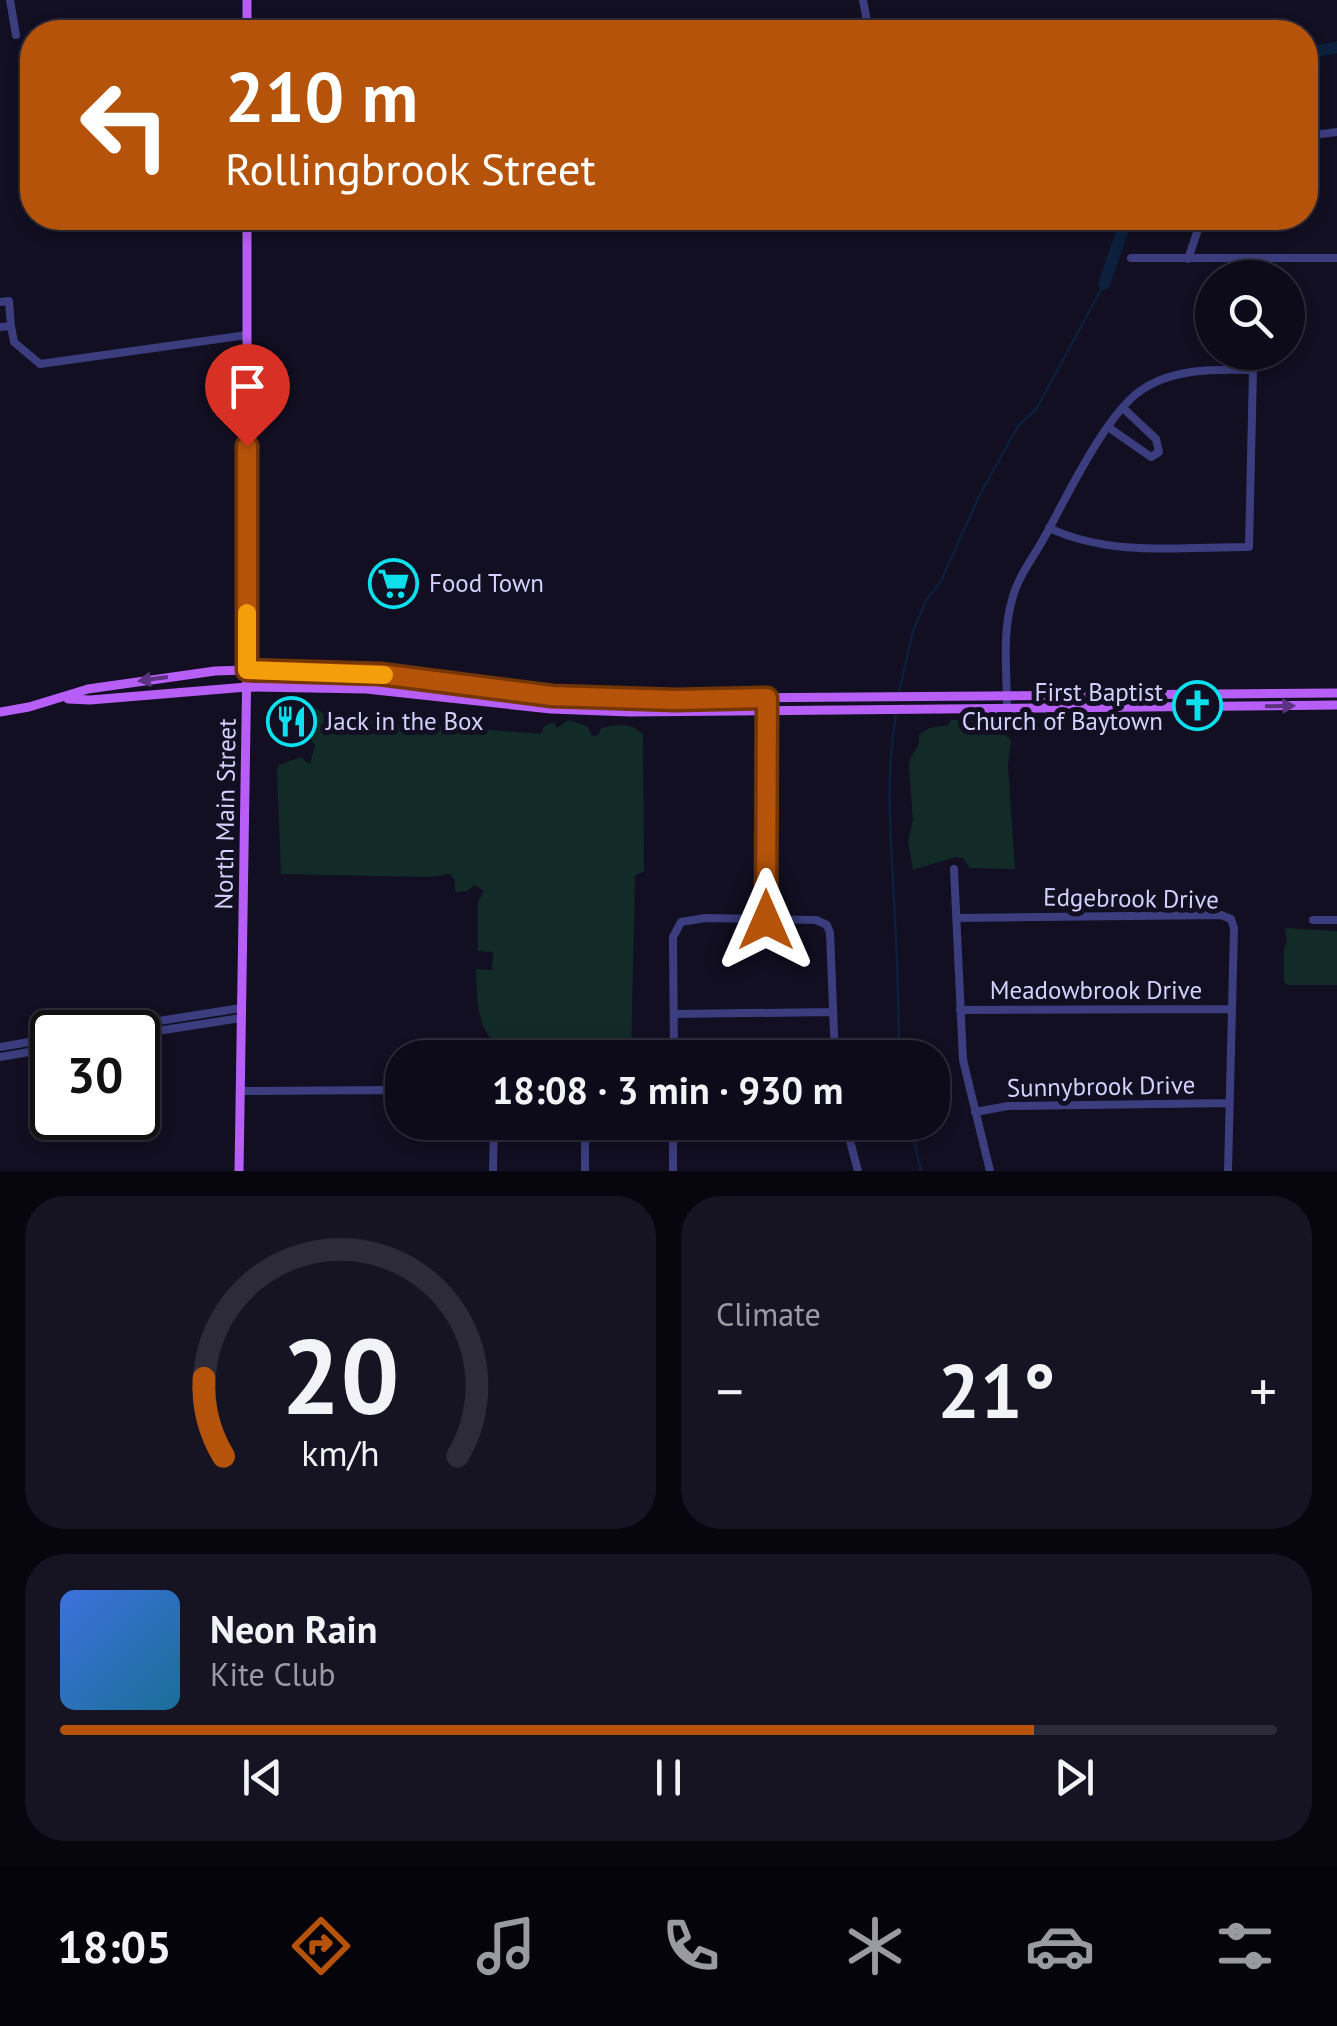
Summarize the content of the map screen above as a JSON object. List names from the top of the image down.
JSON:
{
  "streets": {
    "main road": ["North Main Street"],
    "street": ["Edgebrook Drive", "Meadowbrook Drive", "Sunnybrook Drive"]
  },
  "crossings": [
    ["Edgebrook Drive", "Meadowbrook Drive"],
    ["Edgebrook Drive", "Sunnybrook Drive"]
  ],
  "places": {
    "supermarket": ["Food Town"],
    "church": ["First Baptist Church of Baytown"],
    "restaurant": ["Jack in the Box"]
  },
  "page": {
    "turn": ["210 m", "Rollingbrook Street"],
    "limit": "30",
    "trip": "18:08 · 3 min · 930 m",
    "tile": "Climate",
    "heat": ["−", "21°", "+"],
    "song": ["Neon Rain", "Kite Club"],
    "tabs": "18:05",
    "gauge": ["20", "km/h"]
  }
}
